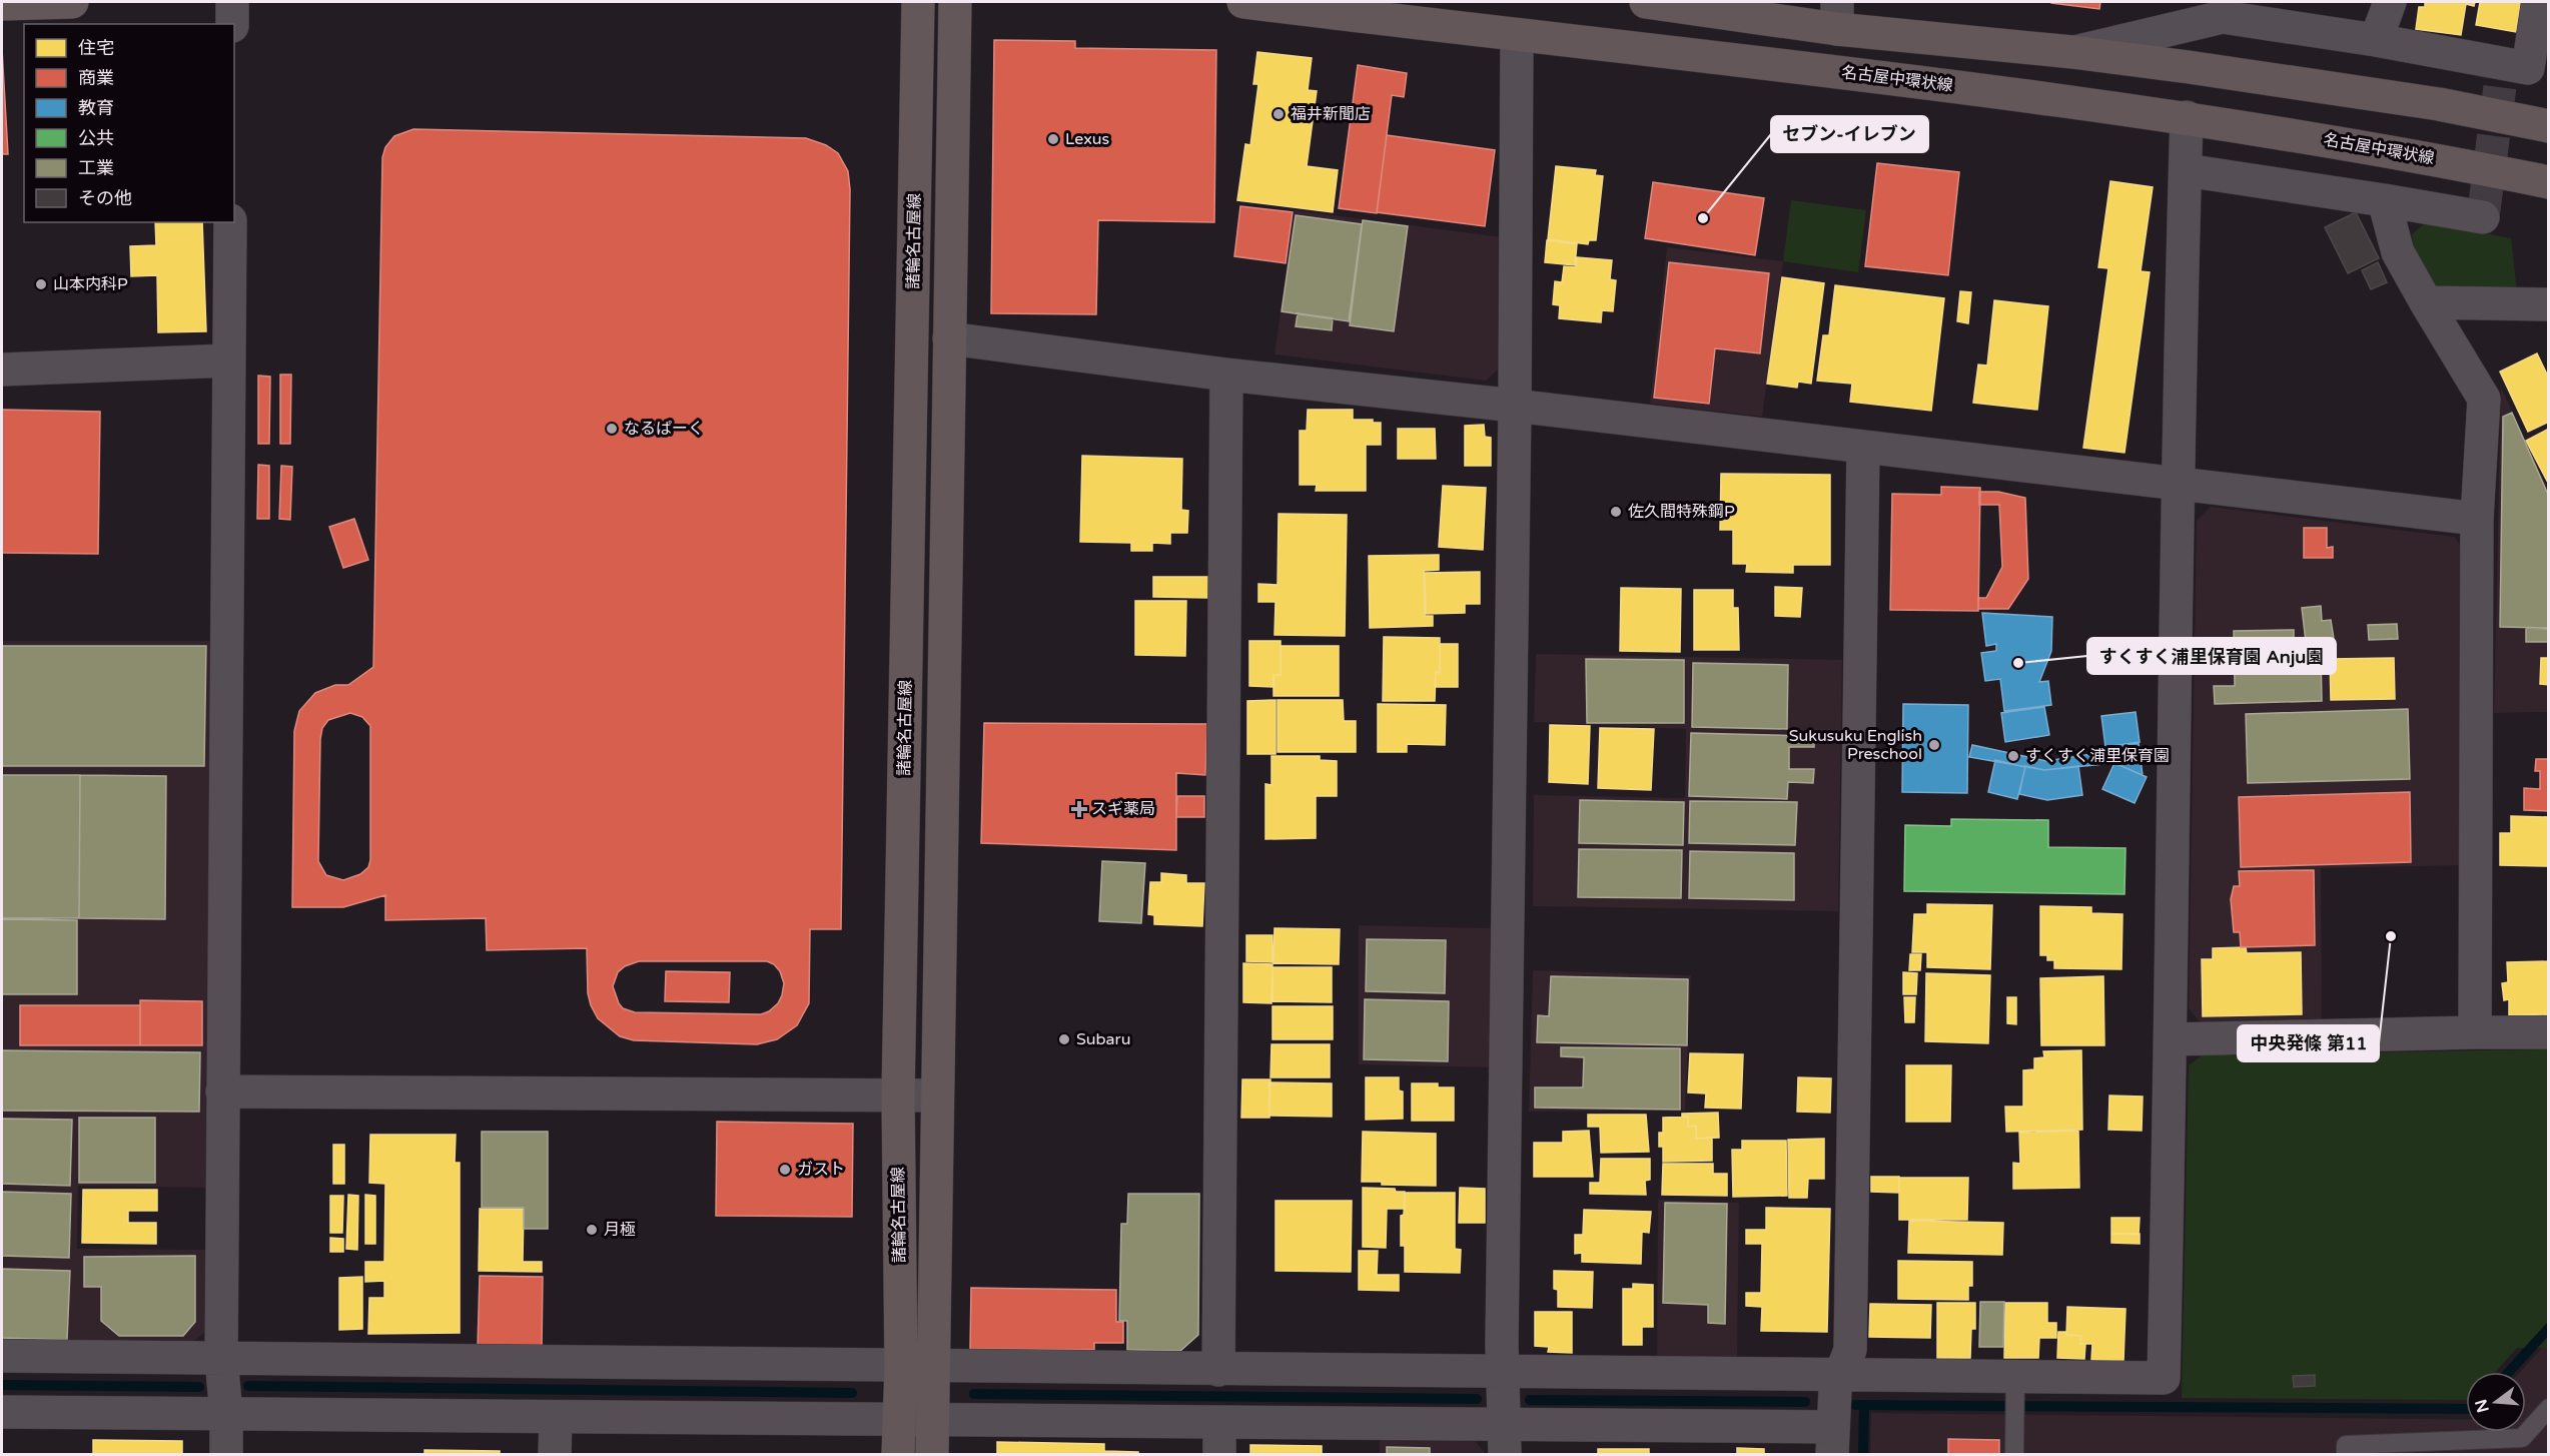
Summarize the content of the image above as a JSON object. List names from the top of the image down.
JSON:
{
  "streets": {
    "main road": ["名古屋中環状線", "諸輪名古屋線"]
  },
  "places": {
    "other": [
      "福井新聞店",
      "Lexus",
      "セブン-イレブン",
      "山本内科P",
      "なるぱーく",
      "佐久間特殊鋼P",
      "すくすく浦里保育園 Anju園",
      "Sukusuku English Preschool",
      "すくすく浦里保育園",
      "中央発條 第11",
      "Subaru",
      "ガスト",
      "月極"
    ],
    "health": ["スギ薬局"]
  },
  "legend": [
    "住宅",
    "商業",
    "教育",
    "公共",
    "工業",
    "その他"
  ],
  "north": "left"
}
